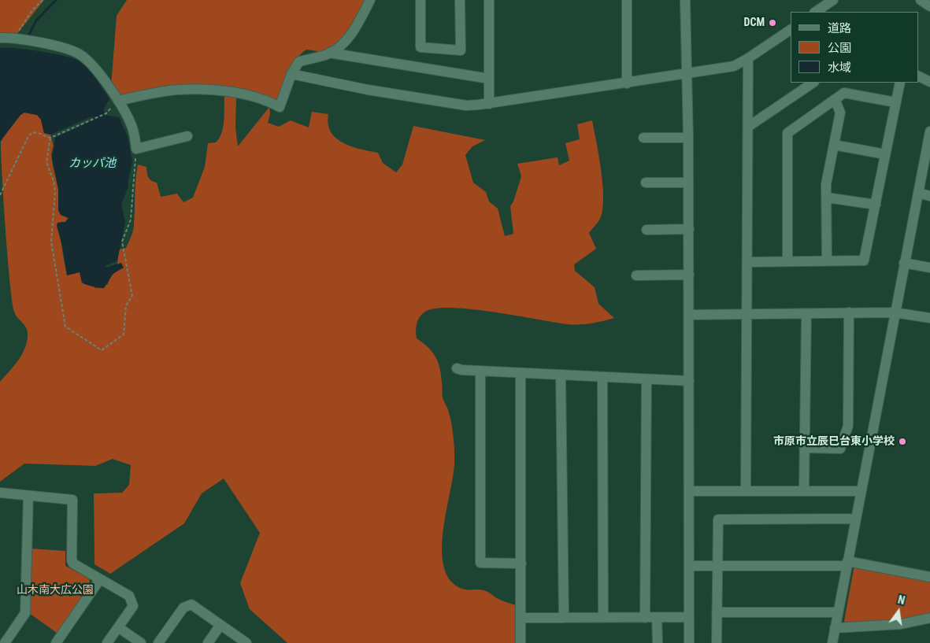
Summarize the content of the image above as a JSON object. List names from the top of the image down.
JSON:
{
  "water": ["カッパ池"],
  "parks": ["山木南大広公園"],
  "places": ["DCM", "市原市立辰巳台東小学校"],
  "legend": ["道路", "公園", "水域"],
  "north": "top"
}
